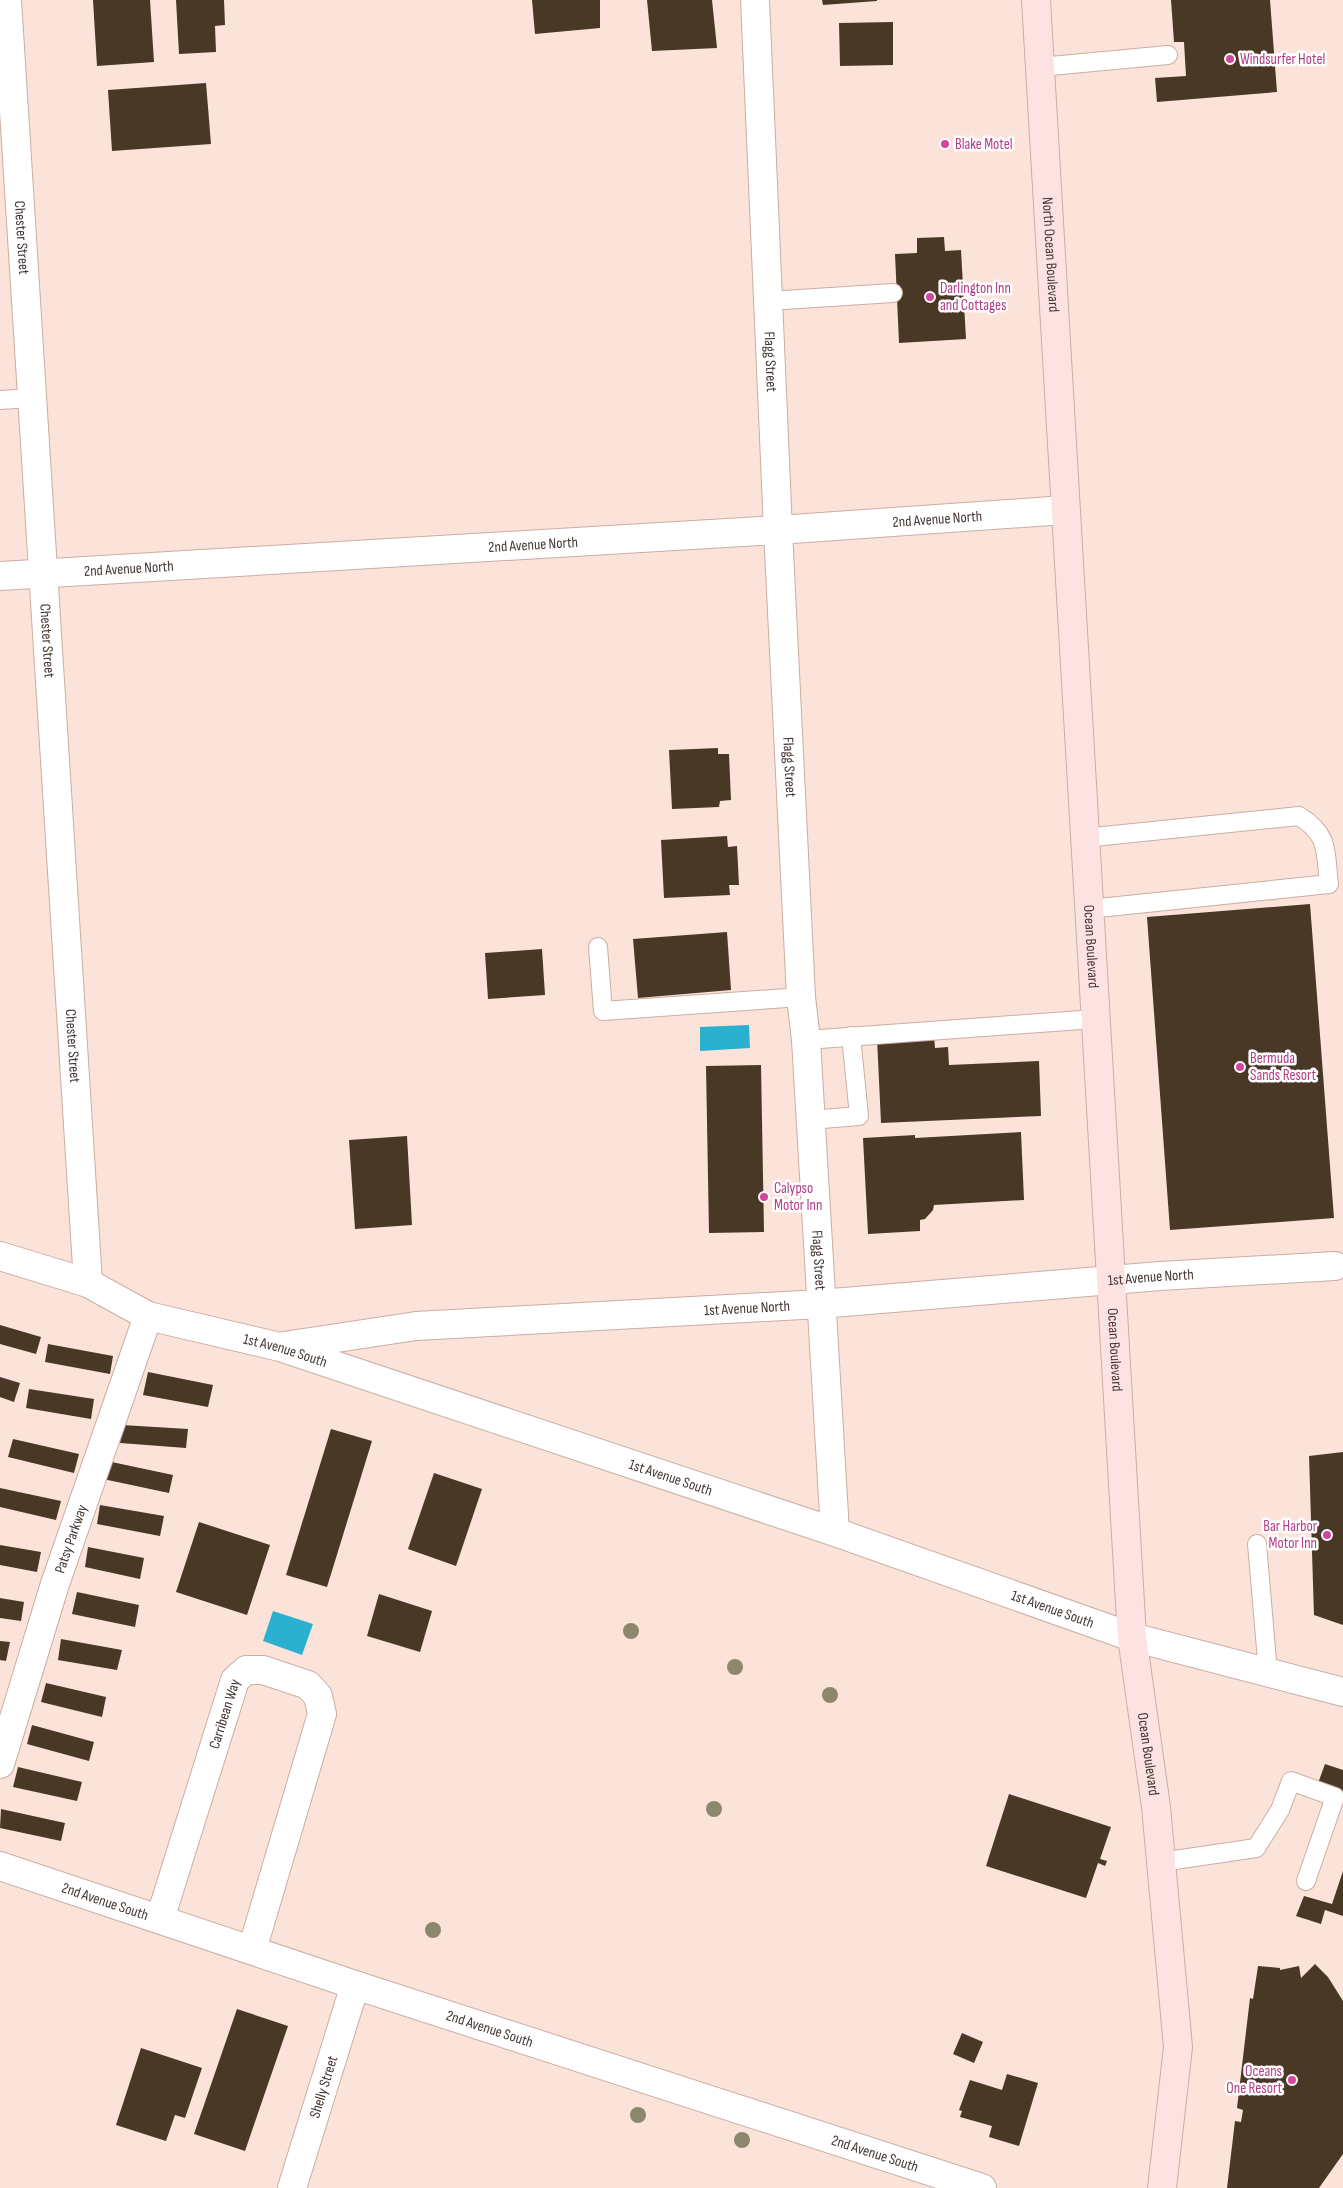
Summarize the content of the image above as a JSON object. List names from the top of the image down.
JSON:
{
  "streets": {
    "main road": ["North Ocean Boulevard", "Ocean Boulevard"],
    "street": [
      "Chester Street",
      "Flagg Street",
      "2nd Avenue North",
      "1st Avenue North",
      "1st Avenue South",
      "Patsy Parkway",
      "Carribean Way",
      "2nd Avenue South",
      "Shelly Street"
    ]
  },
  "crossings": [
    ["Chester Street", "2nd Avenue North"],
    ["Chester Street", "1st Avenue South"],
    ["North Ocean Boulevard", "2nd Avenue North"],
    ["North Ocean Boulevard", "Ocean Boulevard"],
    ["Flagg Street", "2nd Avenue North"],
    ["Flagg Street", "1st Avenue North"],
    ["Flagg Street", "1st Avenue South"],
    ["2nd Avenue North", "Ocean Boulevard"],
    ["Ocean Boulevard", "1st Avenue North"],
    ["Ocean Boulevard", "1st Avenue South"],
    ["1st Avenue North", "1st Avenue South"],
    ["1st Avenue South", "Patsy Parkway"],
    ["Carribean Way", "2nd Avenue South"],
    ["2nd Avenue South", "Shelly Street"]
  ],
  "places": [
    "Windsurfer Hotel",
    "Blake Motel",
    "Darlington Inn and Cottages",
    "Bermuda Sands Resort",
    "Calypso Motor Inn",
    "Bar Harbor Motor Inn",
    "Oceans One Resort"
  ]
}
